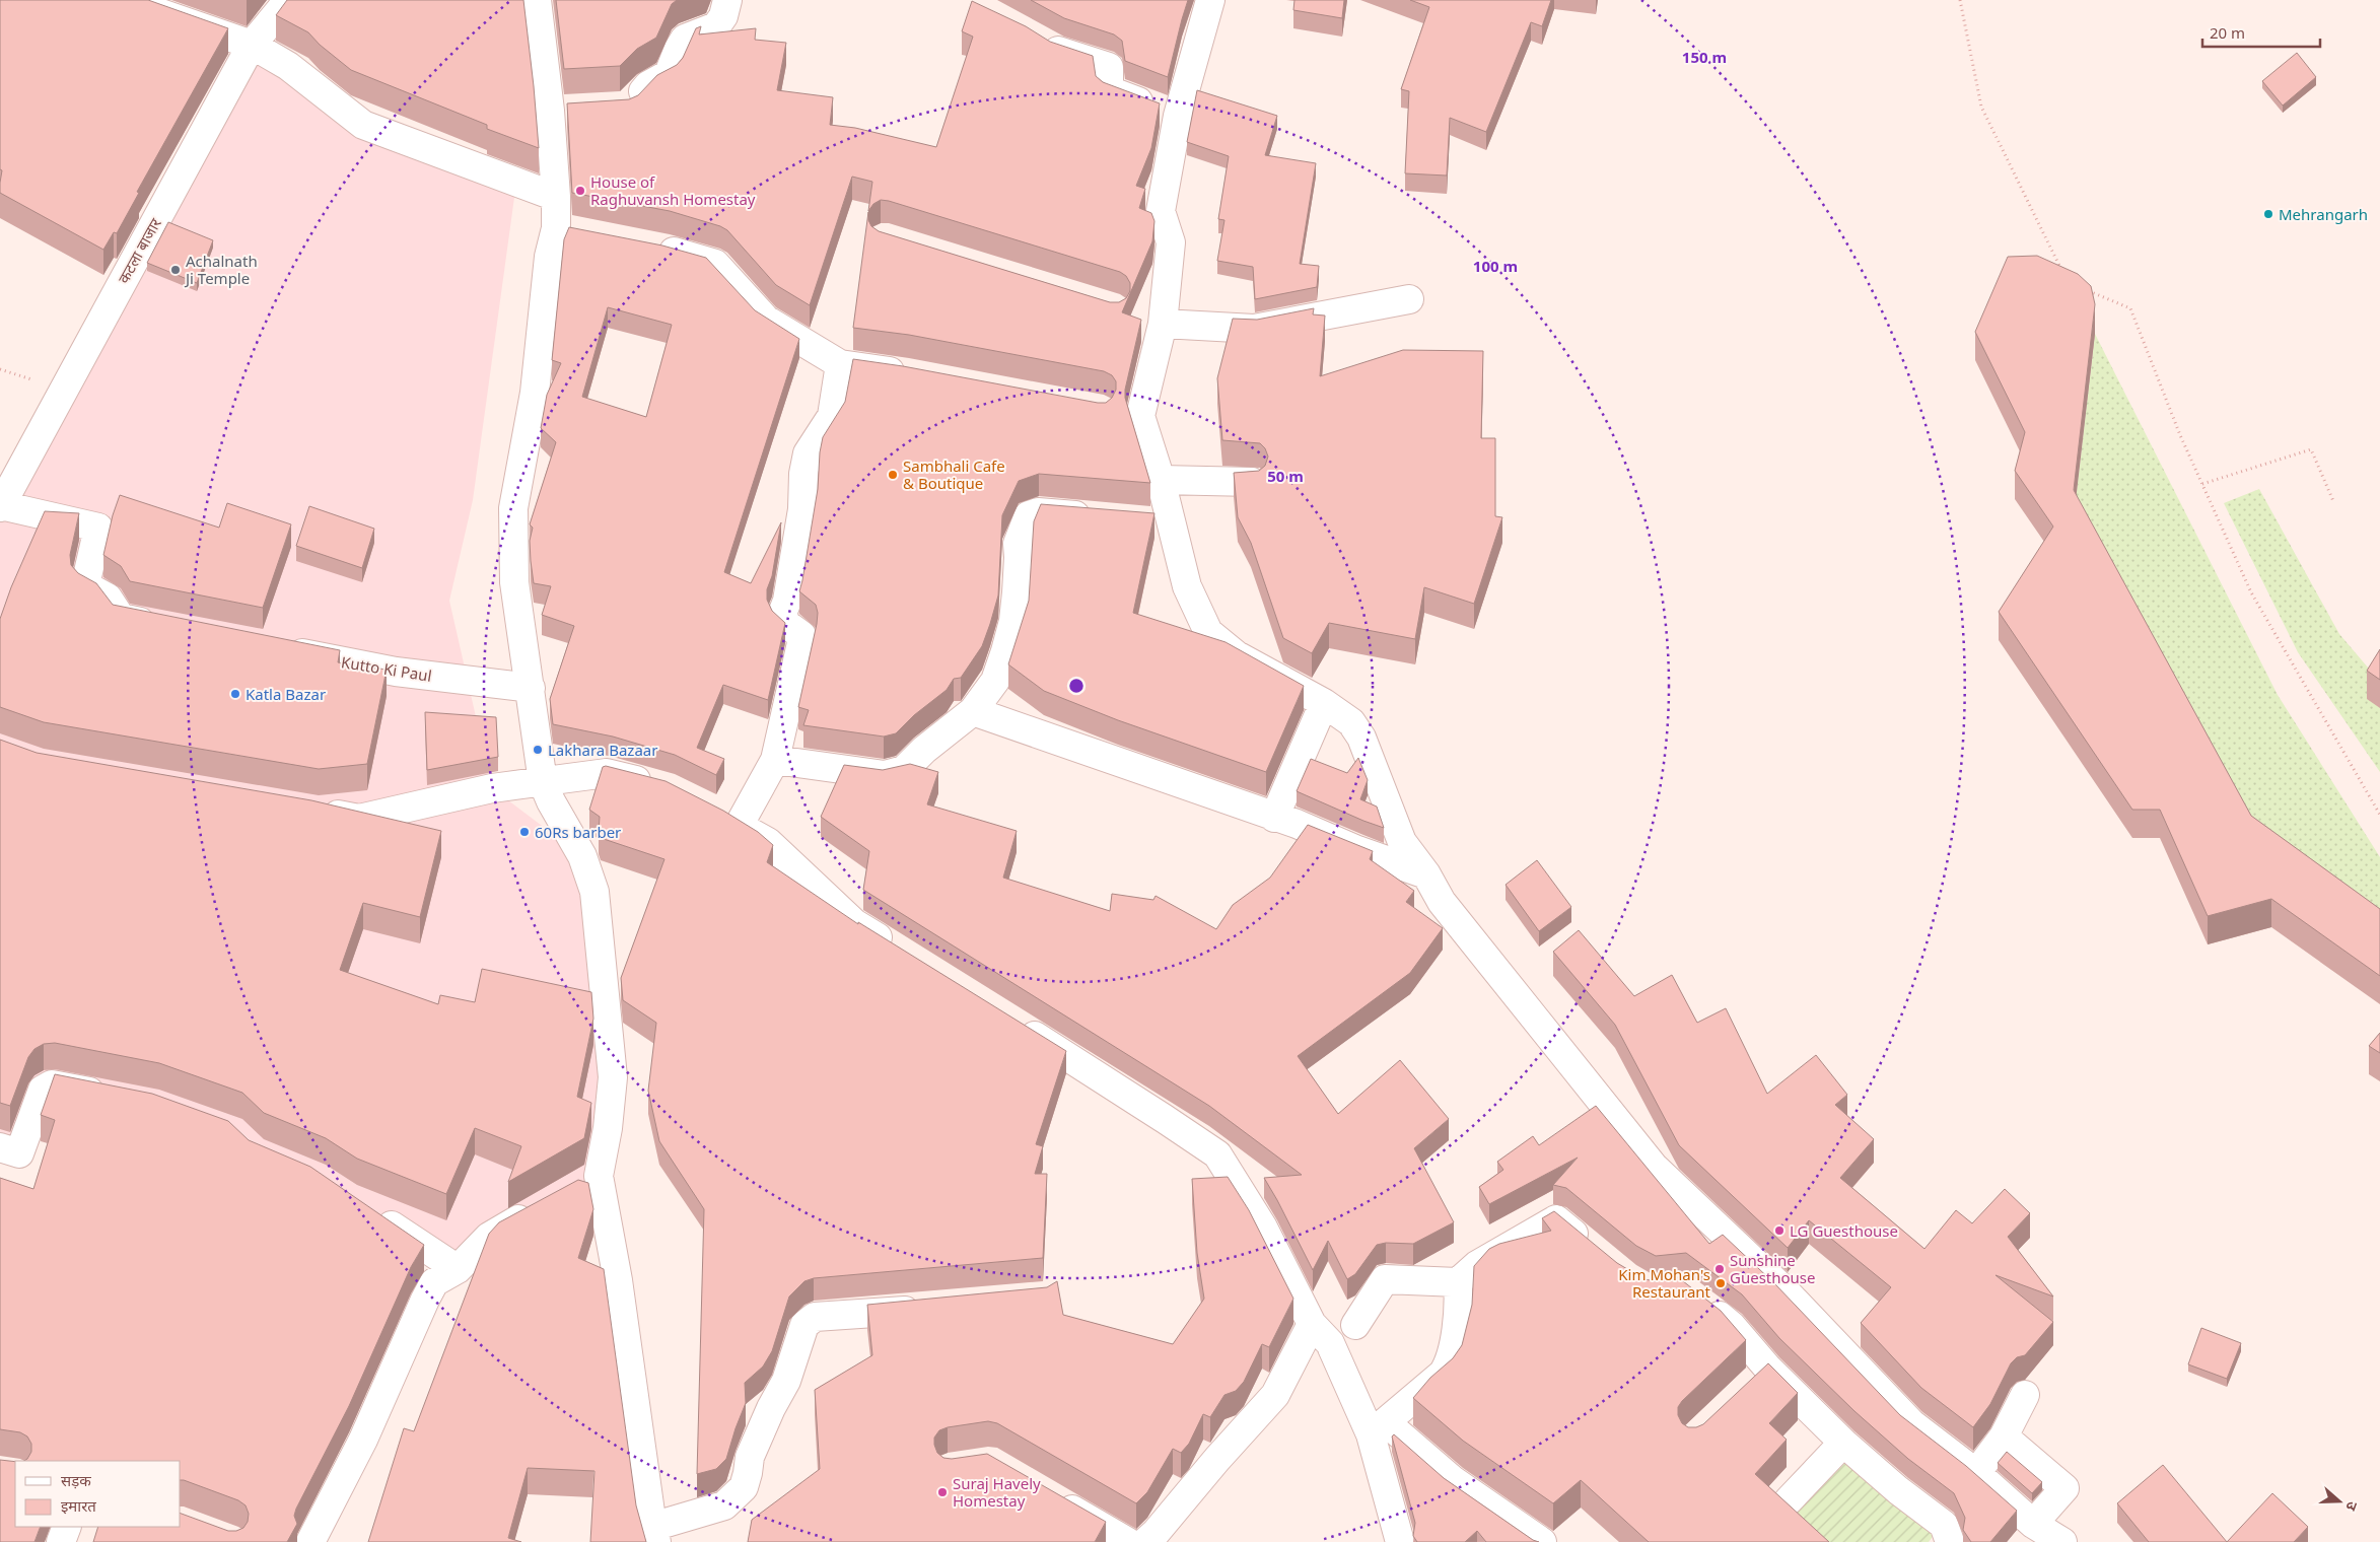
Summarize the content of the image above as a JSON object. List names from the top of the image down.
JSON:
{
  "streets": {
    "street": ["कटला बाजार", "Kutto Ki Paul"]
  },
  "places": [
    "House of Raghuvansh Homestay",
    "Mehrangarh",
    "Achalnath Ji Temple",
    "Sambhali Cafe & Boutique",
    "Katla Bazar",
    "Lakhara Bazaar",
    "60Rs barber",
    "LG Guesthouse",
    "Sunshine Guesthouse",
    "Kim Mohan's Restaurant",
    "Suraj Havely Homestay"
  ],
  "legend": ["सड़क", "इमारत"],
  "scale_bar": "20 m",
  "north": "right",
  "rings": ["150 m", "100 m", "50 m"]
}
